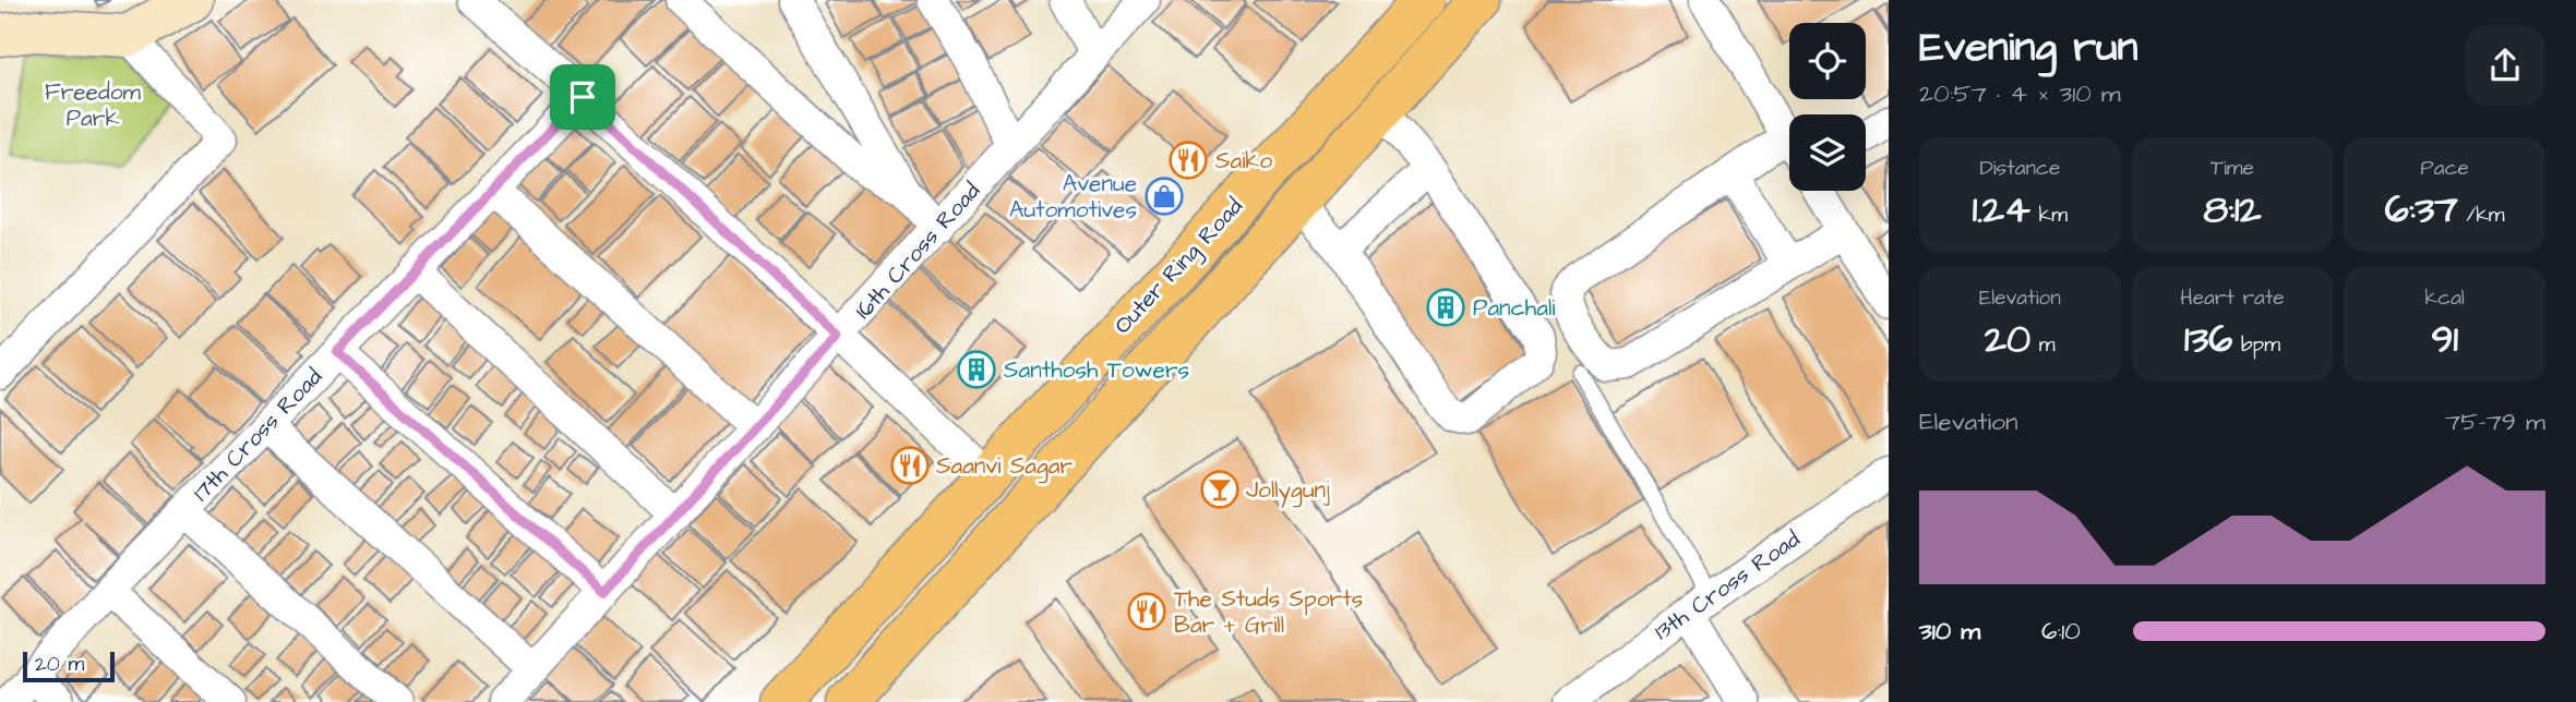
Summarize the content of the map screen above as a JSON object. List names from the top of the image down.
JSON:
{
  "streets": {
    "highway": ["Outer Ring Road"],
    "street": ["16th Cross Road", "17th Cross Road", "13th Cross Road"]
  },
  "parks": ["Freedom Park"],
  "places": {
    "restaurant": ["Saiko", "Saanvi Sagar", "The Studs Sports Bar + Grill"],
    "shop": ["Avenue Automotives"],
    "building": ["Panchali", "Santhosh Towers"],
    "bar": ["Jollygunj"]
  },
  "scale_bar": "20 m",
  "page": {
    "heading": ["Evening run", "20:57 · 4 × 310 m"],
    "stats": [
      ["Distance", "1.24 km"],
      ["Time", "8:12"],
      ["Pace", "6:37 /km"],
      ["Elevation", "20 m"],
      ["Heart rate", "136 bpm"],
      ["kcal", "91"]
    ],
    "chart": ["Elevation", "75–79 m"],
    "list": [
      {
        "name": "310 m",
        "note": "6:10"
      }
    ],
    "scale": "20 m"
  }
}
